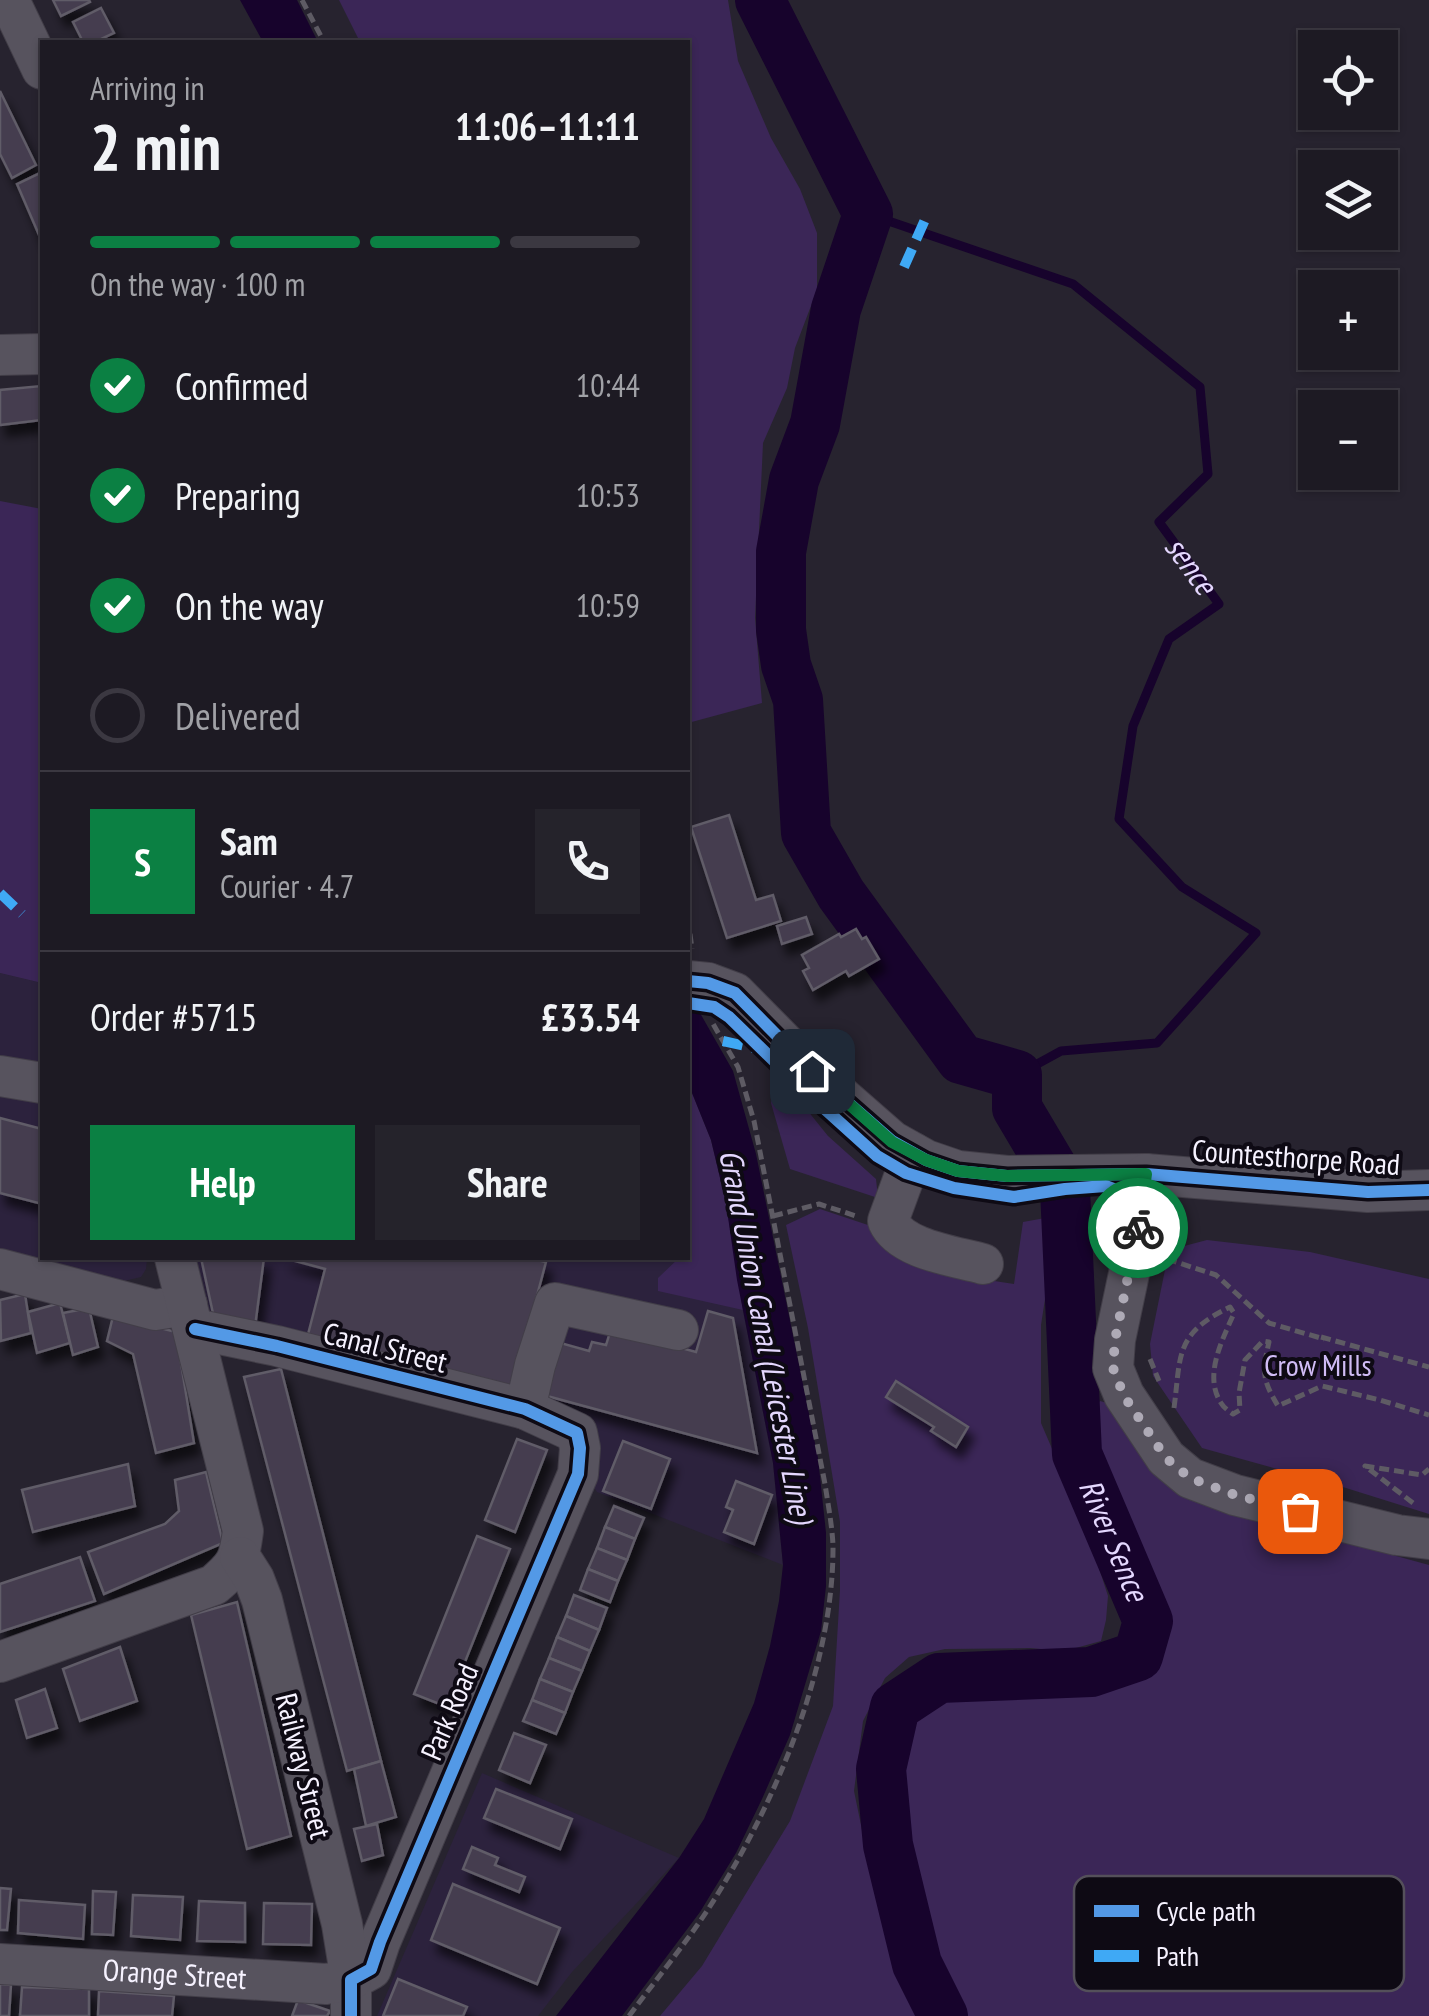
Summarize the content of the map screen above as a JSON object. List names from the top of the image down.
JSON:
{
  "streets": {
    "street": [
      "Countesthorpe Road",
      "Canal Street",
      "Park Road",
      "Railway Street",
      "Orange Street"
    ]
  },
  "crossings": [
    ["Canal Street", "Park Road"],
    ["Park Road", "Railway Street"],
    ["Park Road", "Orange Street"],
    ["Railway Street", "Orange Street"]
  ],
  "water": ["sence", "Grand Union Canal (Leicester Line)", "River Sence"],
  "parks": ["Crow Mills"],
  "legend": ["Cycle path", "Path"],
  "page": {
    "map_buttons": ["+", "−"],
    "heading": ["2 min", "Arriving in", "11:06–11:11"],
    "panel": [
      "Sam",
      "Courier · 4.7",
      "Order #5715",
      "£33.54"
    ],
    "bar": "On the way · 100 m",
    "list": [
      ["Confirmed", "10:44"],
      ["Preparing", "10:53"],
      ["On the way", "10:59"],
      "Delivered"
    ],
    "round": "S",
    "buttons": ["Help", "Share"]
  }
}
